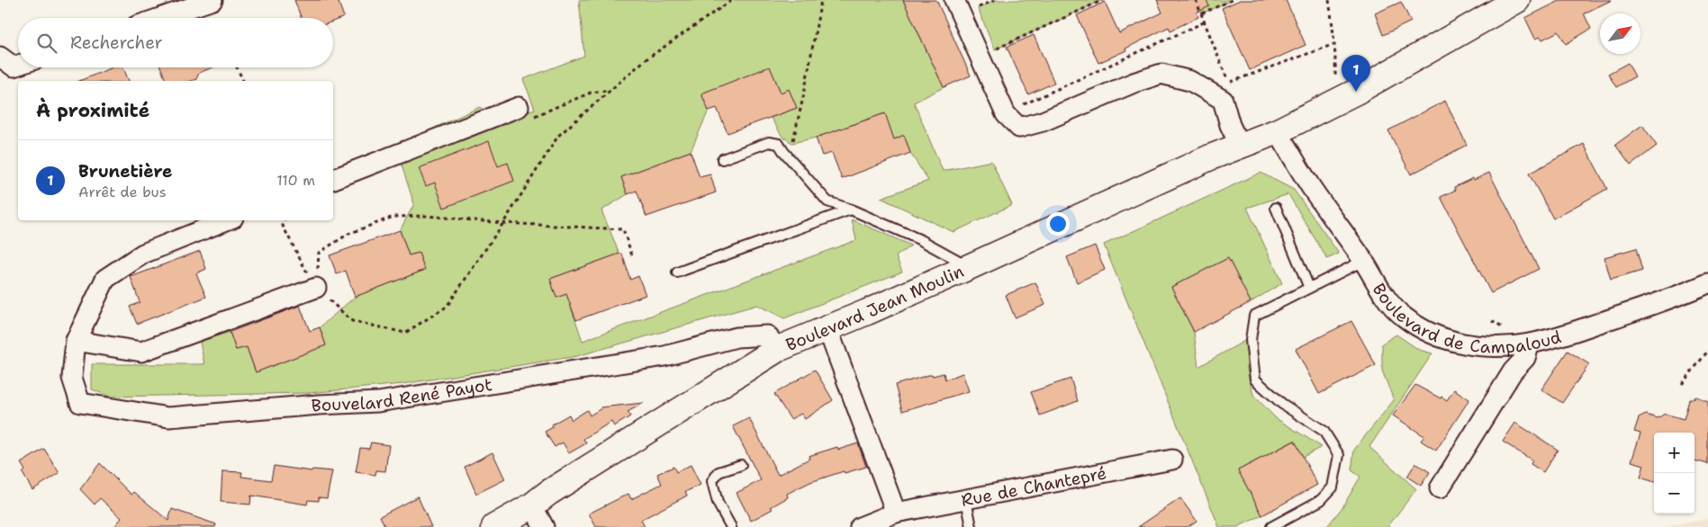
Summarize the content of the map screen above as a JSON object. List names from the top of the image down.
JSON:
{
  "streets": {
    "street": [
      "Boulevard de Campaloud",
      "Boulevard Jean Moulin",
      "Bouvelard René Payot",
      "Rue de Chantepré"
    ]
  },
  "crossings": [
    ["Boulevard de Campaloud", "Boulevard Jean Moulin"],
    ["Boulevard Jean Moulin", "Bouvelard René Payot"]
  ],
  "north": "top right",
  "page": {
    "search": "Rechercher",
    "pins": "1",
    "heading": "À proximité",
    "list": [
      {
        "mark": "1",
        "name": "Brunetière",
        "note": "Arrêt de bus",
        "value": "110 m"
      }
    ],
    "map_buttons": ["+", "−"]
  }
}
